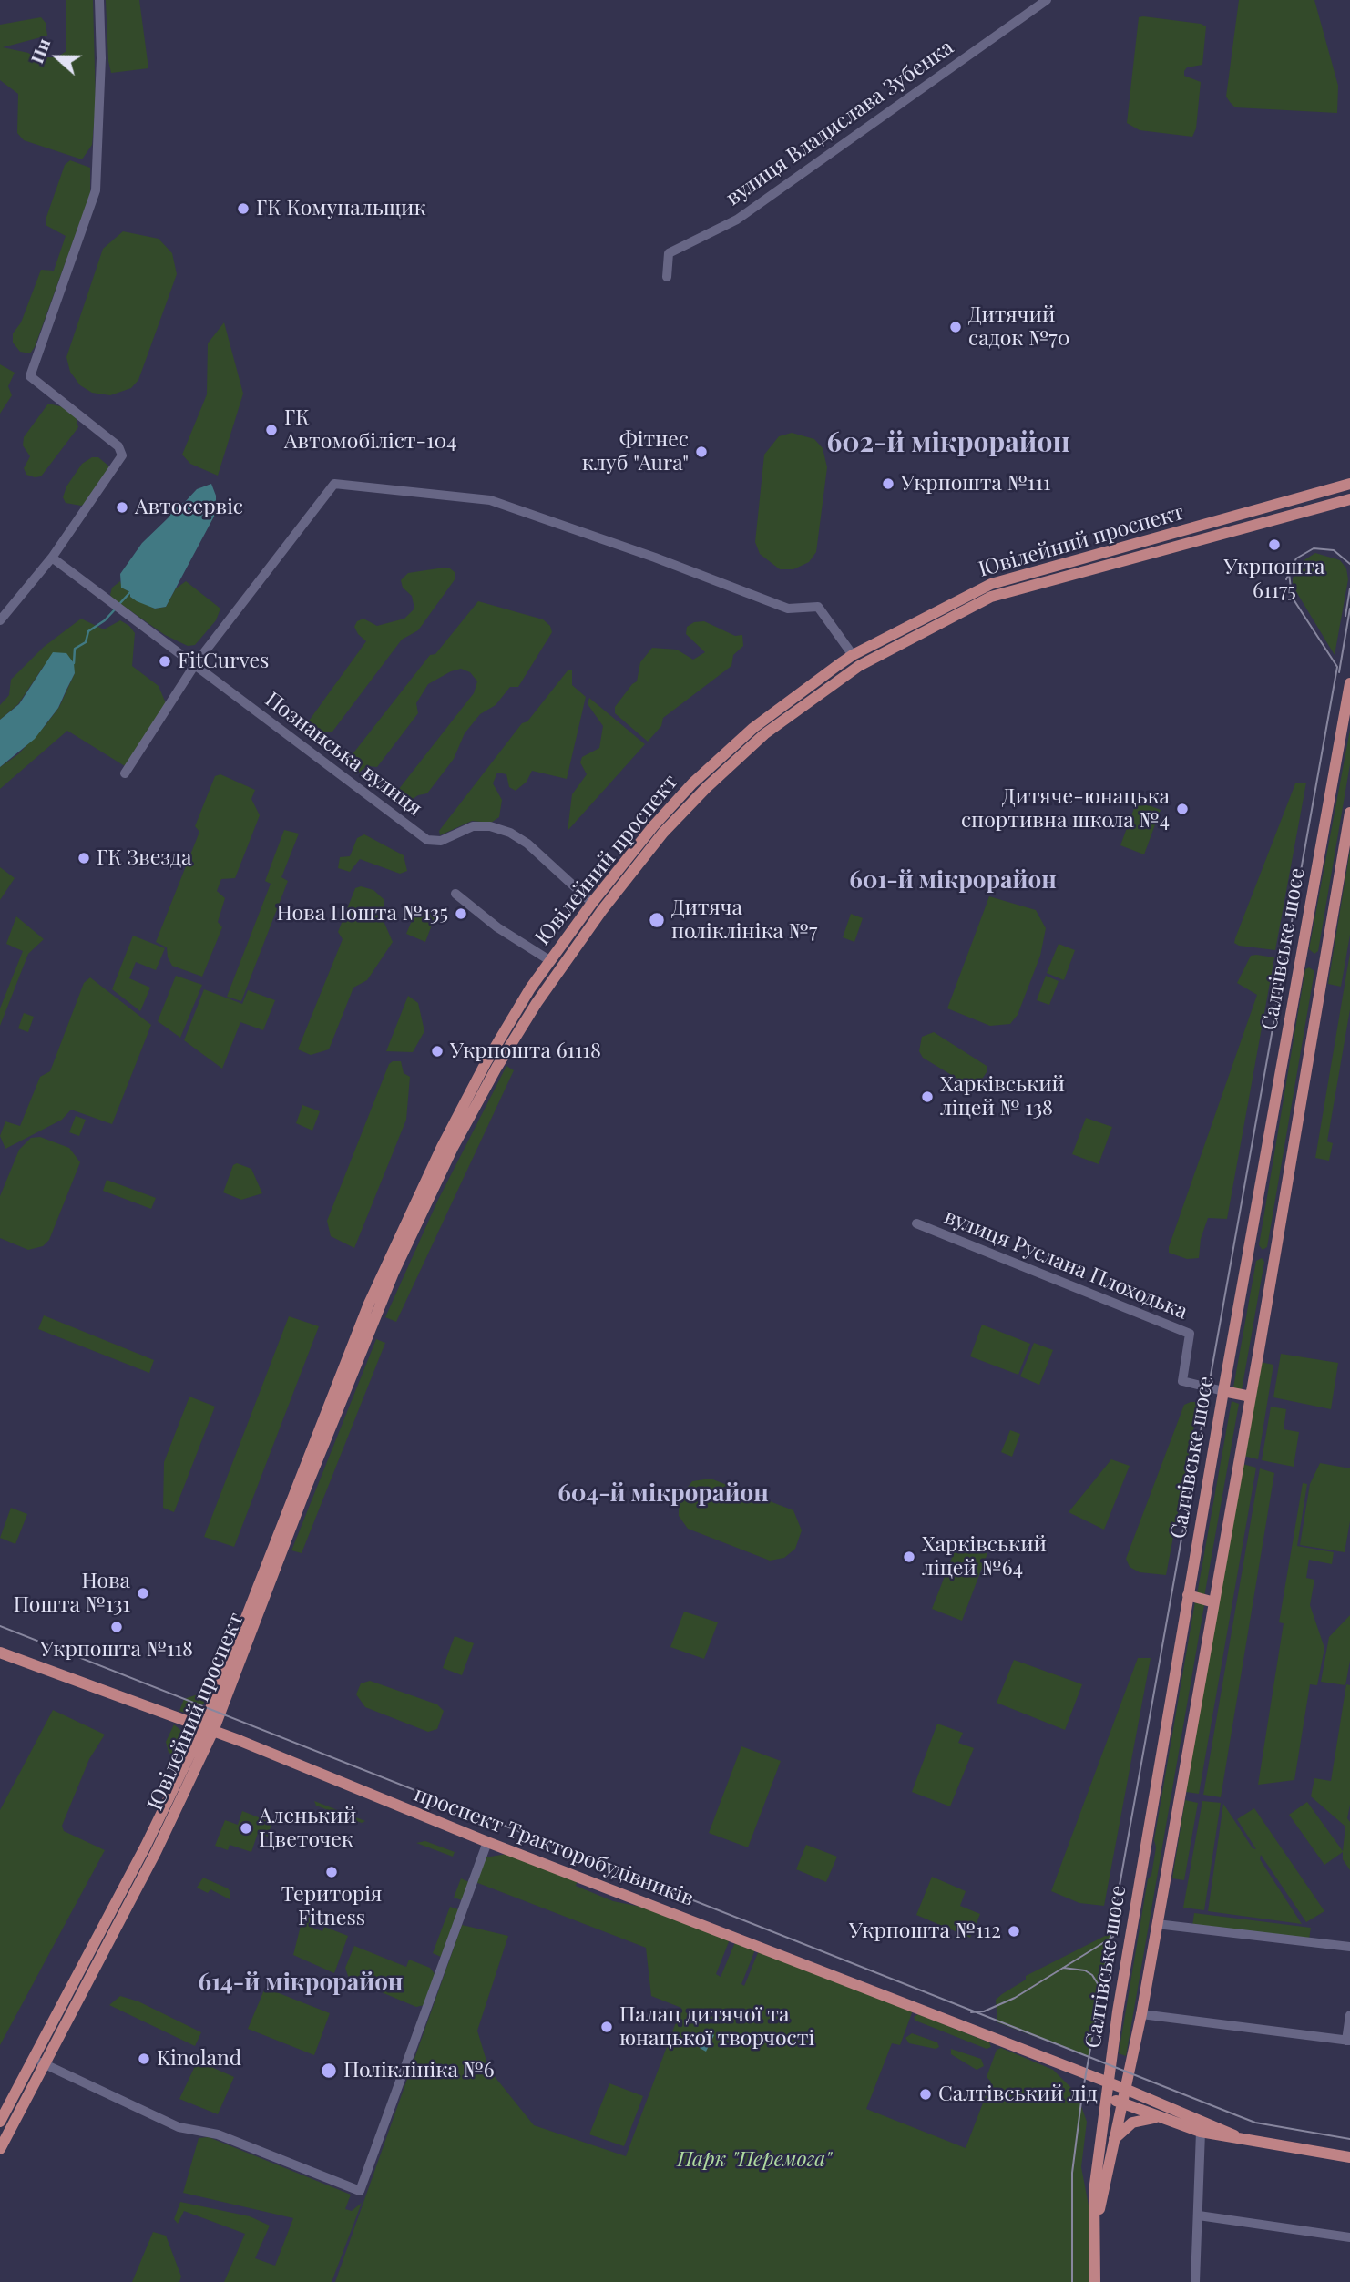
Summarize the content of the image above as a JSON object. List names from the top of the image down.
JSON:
{
  "streets": {
    "main road": ["Ювілейний проспект", "Салтівське шосе", "проспект Тракторобудівників"],
    "street": ["вулиця Владислава Зубенка", "Познанська вулиця", "вулиця Руслана Плоходька"]
  },
  "crossings": [
    ["Ювілейний проспект", "Познанська вулиця"],
    ["Ювілейний проспект", "проспект Тракторобудівників"],
    ["Салтівське шосе", "вулиця Руслана Плоходька"],
    ["Салтівське шосе", "проспект Тракторобудівників"]
  ],
  "districts": [
    "602-й мікрорайон",
    "601-й мікрорайон",
    "604-й мікрорайон",
    "614-й мікрорайон"
  ],
  "parks": ["Парк \"Перемога\""],
  "places": [
    "ГК Комунальщик",
    "Дитячий садок №70",
    "ГК Автомобіліст-104",
    "Фітнес клуб \"Aura\"",
    "Укрпошта №111",
    "Автосервіс",
    "Укрпошта 61175",
    "FitCurves",
    "Дитяче-юнацька спортивна школа №4",
    "ГК Звезда",
    "Нова Пошта №135",
    "Дитяча поліклініка №7",
    "Укрпошта 61118",
    "Харківський ліцей № 138",
    "Харківський ліцей №64",
    "Нова Пошта №131",
    "Укрпошта №118",
    "Аленький Цветочек",
    "Територія Fitness",
    "Укрпошта №112",
    "Палац дитячої та юнацької творчості",
    "Kinoland",
    "Поліклініка №6",
    "Салтівський лід"
  ],
  "north": "left"
}
